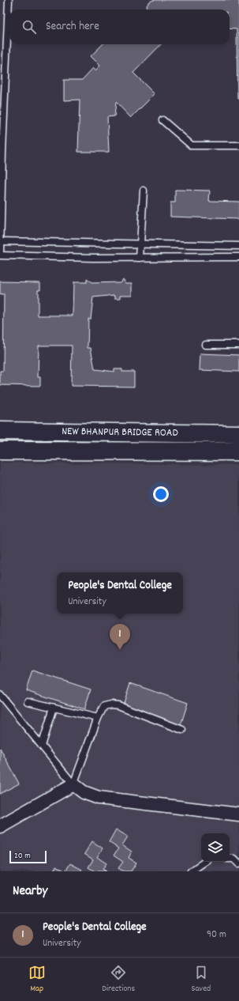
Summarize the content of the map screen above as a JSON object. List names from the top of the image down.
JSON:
{
  "streets": {
    "street": ["NEW BHANPUR BRIDGE ROAD"]
  },
  "scale_bar": "20 m",
  "page": {
    "search": "Search here",
    "popup": ["People's Dental College", "University"],
    "pins": "1",
    "scale": "20 m",
    "heading": "Nearby",
    "list": [
      {
        "mark": "1",
        "name": "People's Dental College",
        "note": "University",
        "value": "90 m"
      }
    ],
    "nav": ["Map", "Directions", "Saved"]
  }
}
